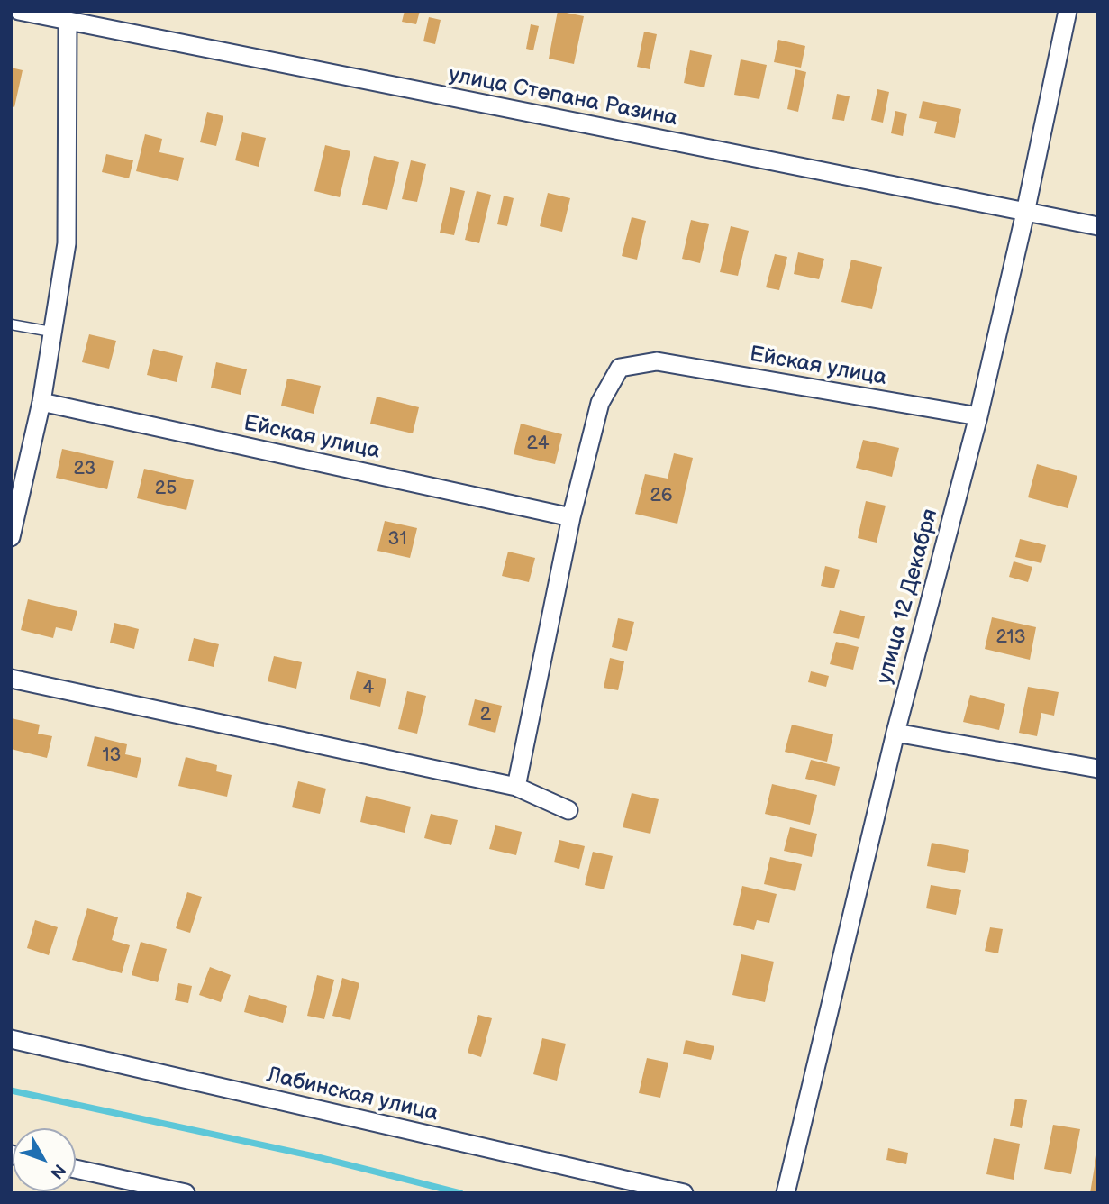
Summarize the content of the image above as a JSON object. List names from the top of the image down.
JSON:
{
  "streets": {
    "street": [
      "улица Степана Разина",
      "Ейская улица",
      "улица 12 Декабря",
      "Лабинская улица"
    ]
  },
  "crossings": [
    ["улица Степана Разина", "улица 12 Декабря"],
    ["Ейская улица", "улица 12 Декабря"]
  ],
  "house_numbers": [
    "24",
    "23",
    "25",
    "26",
    "31",
    "213",
    "4",
    "2",
    "13"
  ],
  "north": "bottom right"
}
